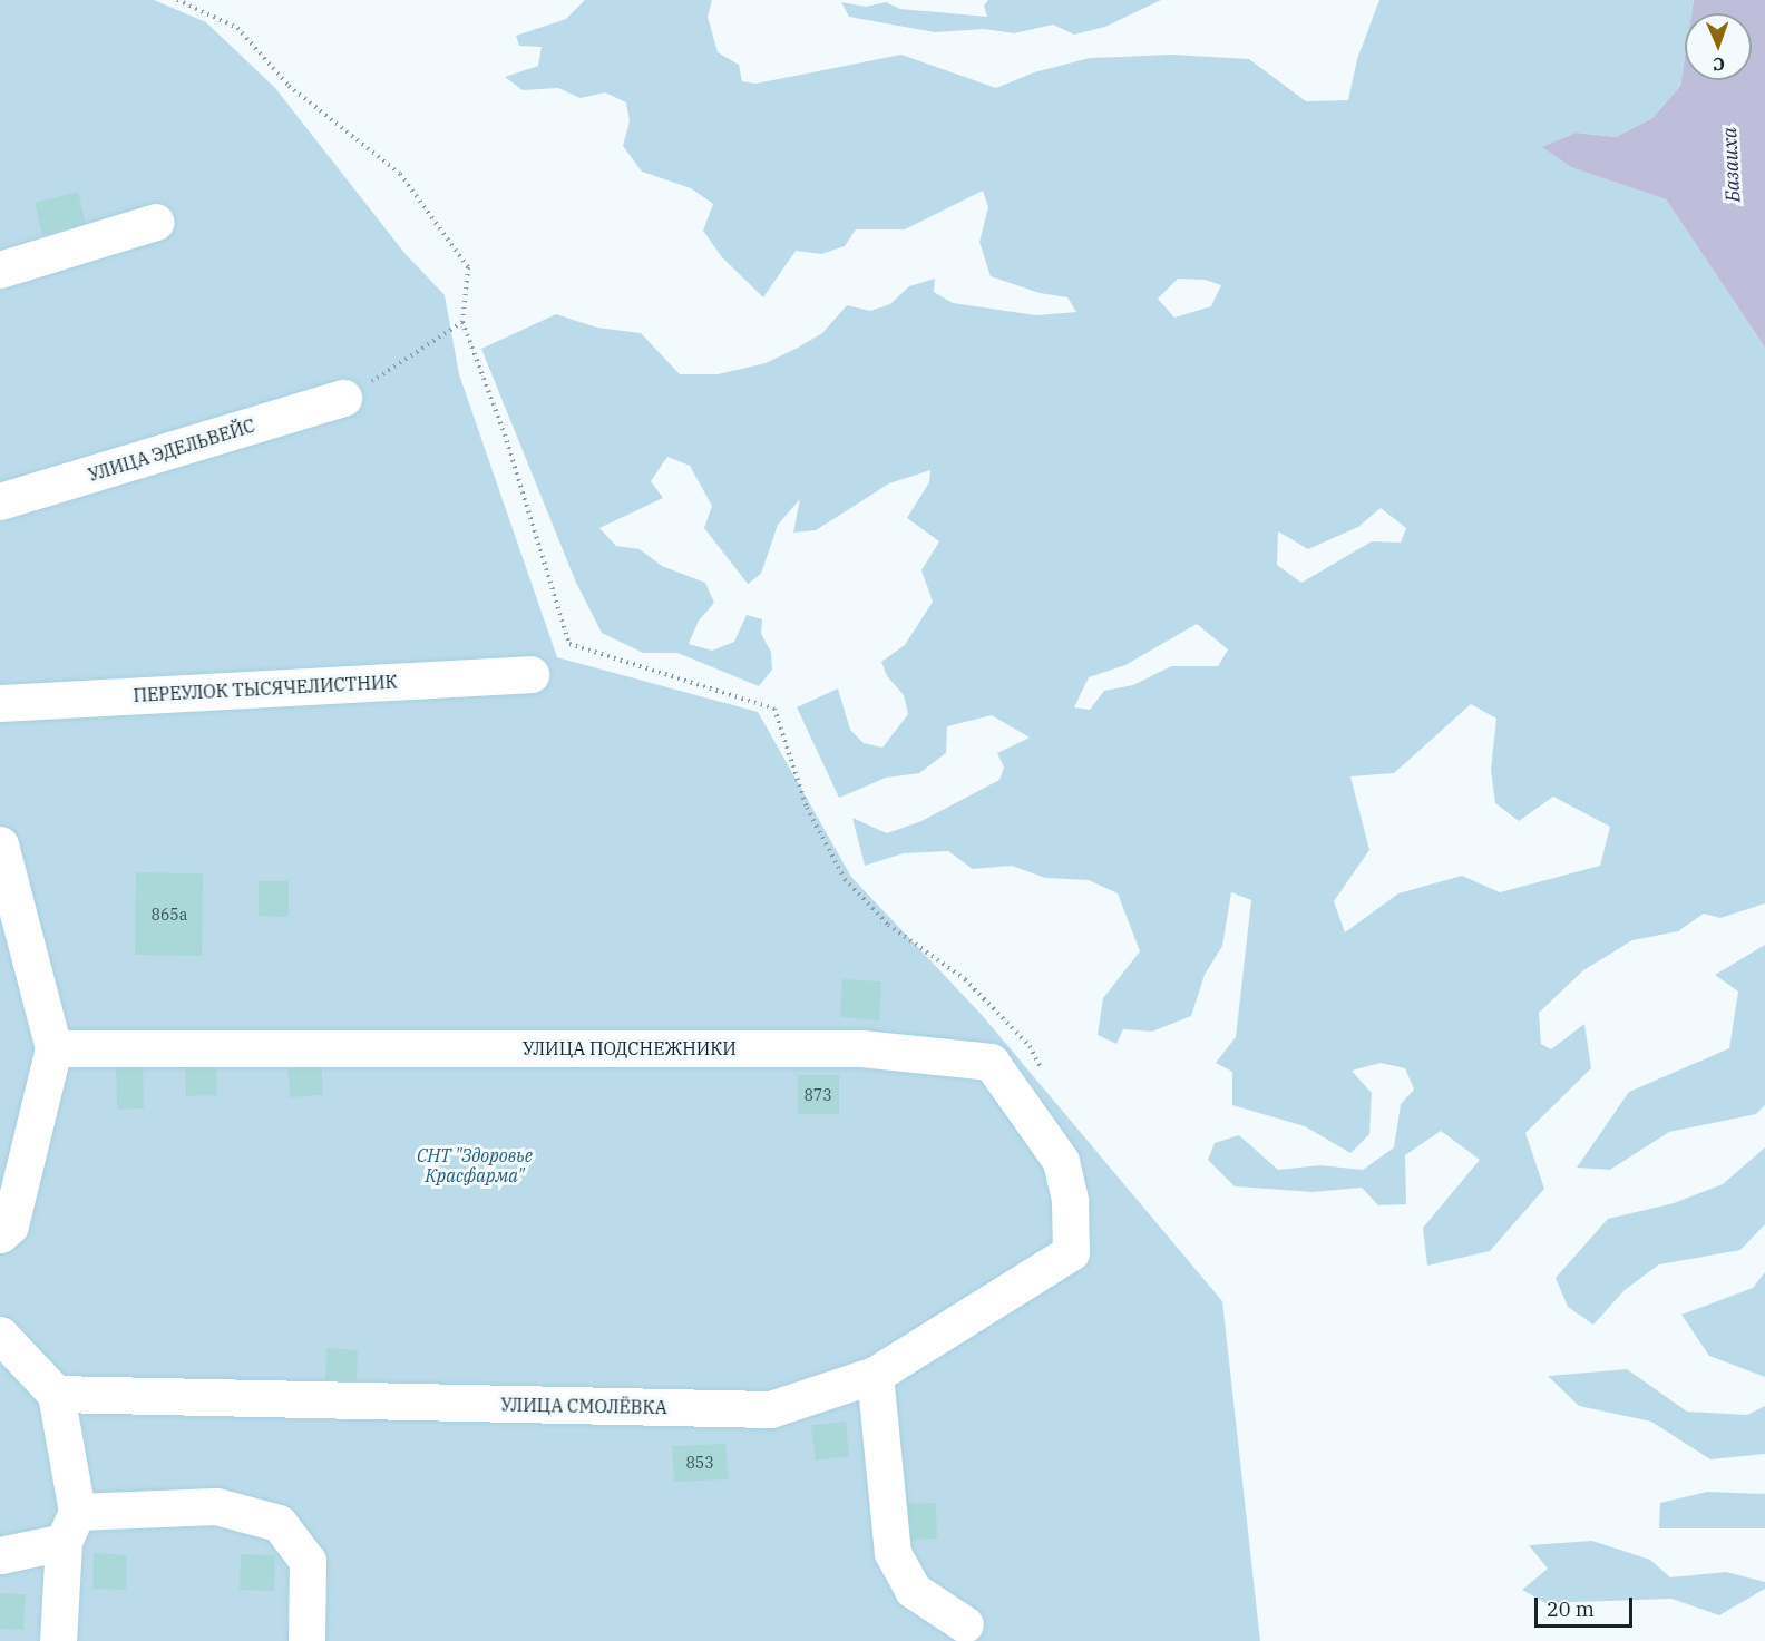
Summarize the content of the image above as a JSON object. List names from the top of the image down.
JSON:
{
  "streets": {
    "street": [
      "УЛИЦА ЭДЕЛЬВЕЙС",
      "ПЕРЕУЛОК ТЫСЯЧЕЛИСТНИК",
      "УЛИЦА ПОДСНЕЖНИКИ",
      "УЛИЦА СМОЛЁВКА"
    ]
  },
  "crossings": [
    ["УЛИЦА ПОДСНЕЖНИКИ", "УЛИЦА СМОЛЁВКА"]
  ],
  "water": ["Базаиха"],
  "parks": ["СНТ \"Здоровье Красфарма\""],
  "house_numbers": ["865а", "873", "853"],
  "scale_bar": "20 m",
  "north": "bottom"
}
